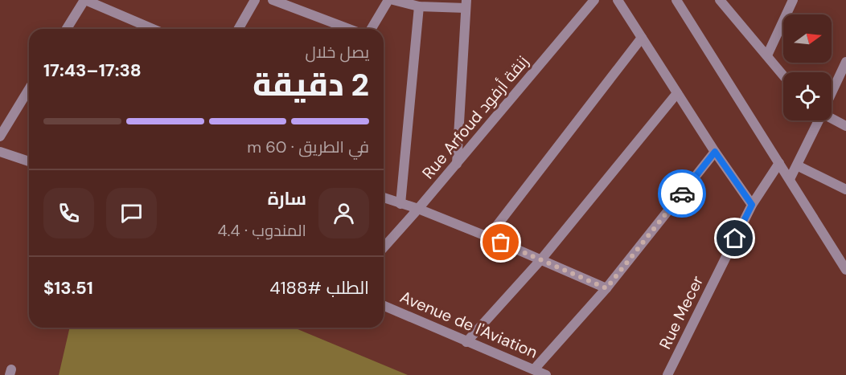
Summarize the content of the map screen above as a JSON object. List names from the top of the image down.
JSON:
{
  "streets": {
    "street": ["Rue Arfoud زنقة أرفود", "Rue Mecer", "Avenue de l'Aviation"]
  },
  "north": "right",
  "page": {
    "heading": ["2 دقيقة", "يصل خلال", "17:38–17:43"],
    "panel": [
      "سارة",
      "المندوب · 4.4",
      "الطلب #4188",
      "$13.51"
    ],
    "bar": "في الطريق · 60 m"
  }
}
